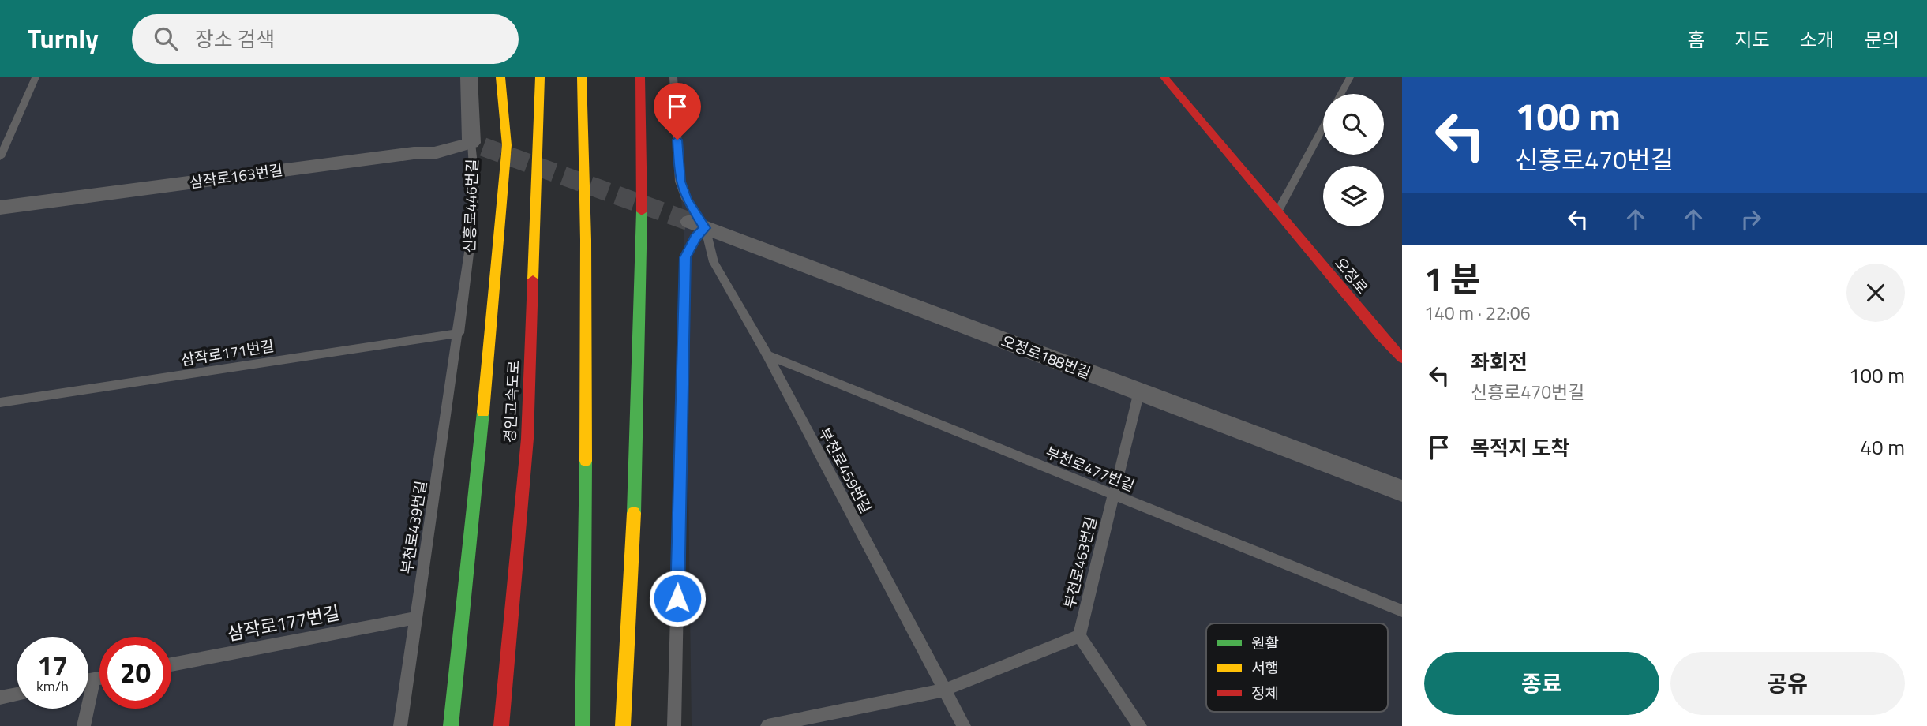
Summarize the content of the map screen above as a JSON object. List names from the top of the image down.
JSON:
{
  "streets": {
    "main road": ["오정로", "경인고속도로"],
    "street": ["삼작로163번길", "신흥로446번길", "오정로188번길"],
    "lane": [
      "삼작로171번길",
      "부천로477번길",
      "부천로459번길",
      "부천로439번길",
      "부천로463번길",
      "삼작로177번길"
    ]
  },
  "crossings": [
    ["삼작로163번길", "신흥로446번길"],
    ["신흥로446번길", "삼작로171번길"],
    ["신흥로446번길", "부천로439번길"],
    ["삼작로171번길", "부천로439번길"],
    ["오정로188번길", "부천로459번길"],
    ["오정로188번길", "부천로463번길"],
    ["부천로477번길", "부천로459번길"],
    ["부천로477번길", "부천로463번길"],
    ["부천로439번길", "삼작로177번길"]
  ],
  "legend": ["원활", "서행", "정체"],
  "page": {
    "header": "Turnly",
    "search": "장소 검색",
    "nav": [
      "홈",
      "지도",
      "소개",
      "문의"
    ],
    "turn": ["100 m", "신흥로470번길"],
    "heading": ["1 분", "140 m · 22:06"],
    "list": [
      {
        "name": "좌회전",
        "note": "신흥로470번길",
        "value": "100 m"
      },
      {
        "name": "목적지 도착",
        "value": "40 m"
      }
    ],
    "speed": "17 km/h",
    "limit": "20",
    "buttons": ["종료", "공유"]
  }
}
